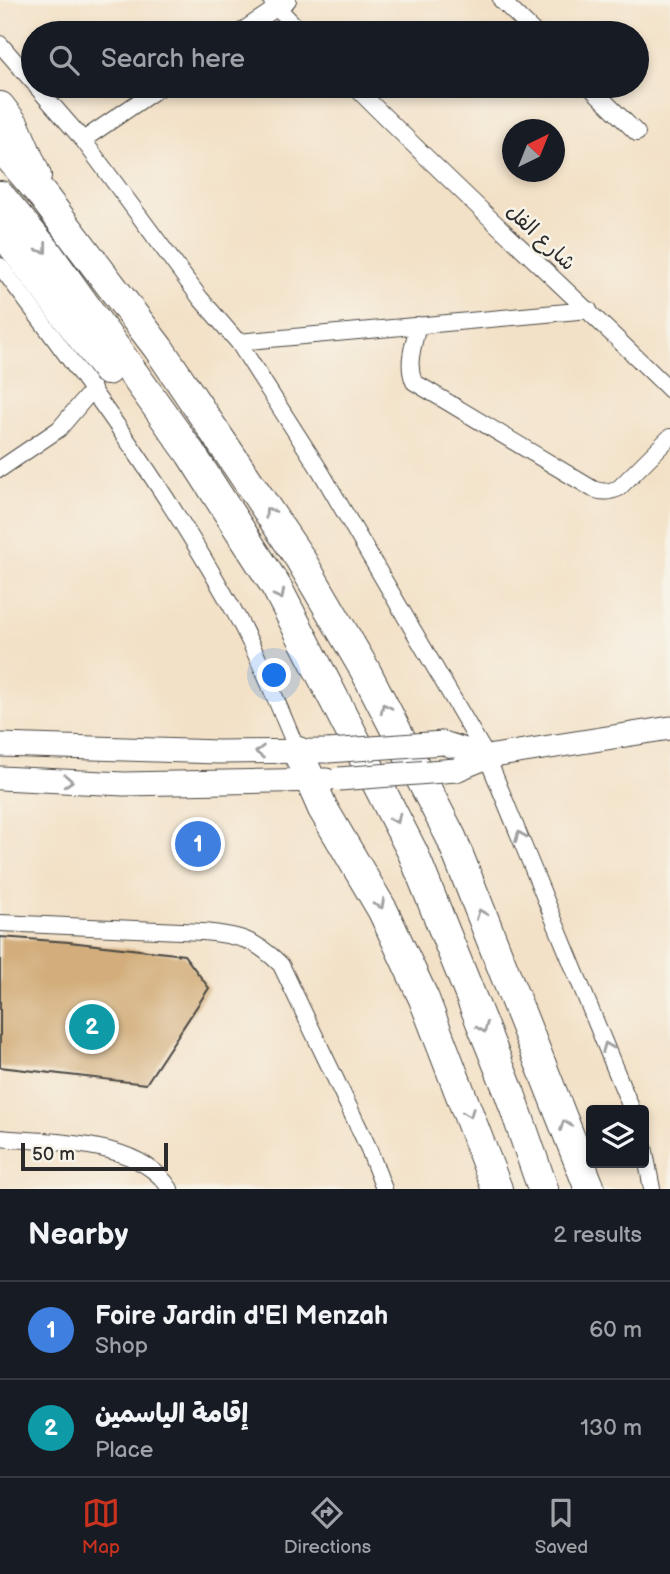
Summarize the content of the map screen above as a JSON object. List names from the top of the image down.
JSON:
{
  "streets": {
    "street": ["شارع الفل"]
  },
  "scale_bar": "50 m",
  "north": "top right",
  "page": {
    "search": "Search here",
    "pins": ["1", "2"],
    "scale": "50 m",
    "heading": ["Nearby", "2 results"],
    "list": [
      {
        "mark": "1",
        "name": "Foire Jardin d'El Menzah",
        "note": "Shop",
        "value": "60 m"
      },
      {
        "mark": "2",
        "name": "إقامة الياسمين",
        "note": "Place",
        "value": "130 m"
      }
    ],
    "nav": ["Map", "Directions", "Saved"]
  }
}
